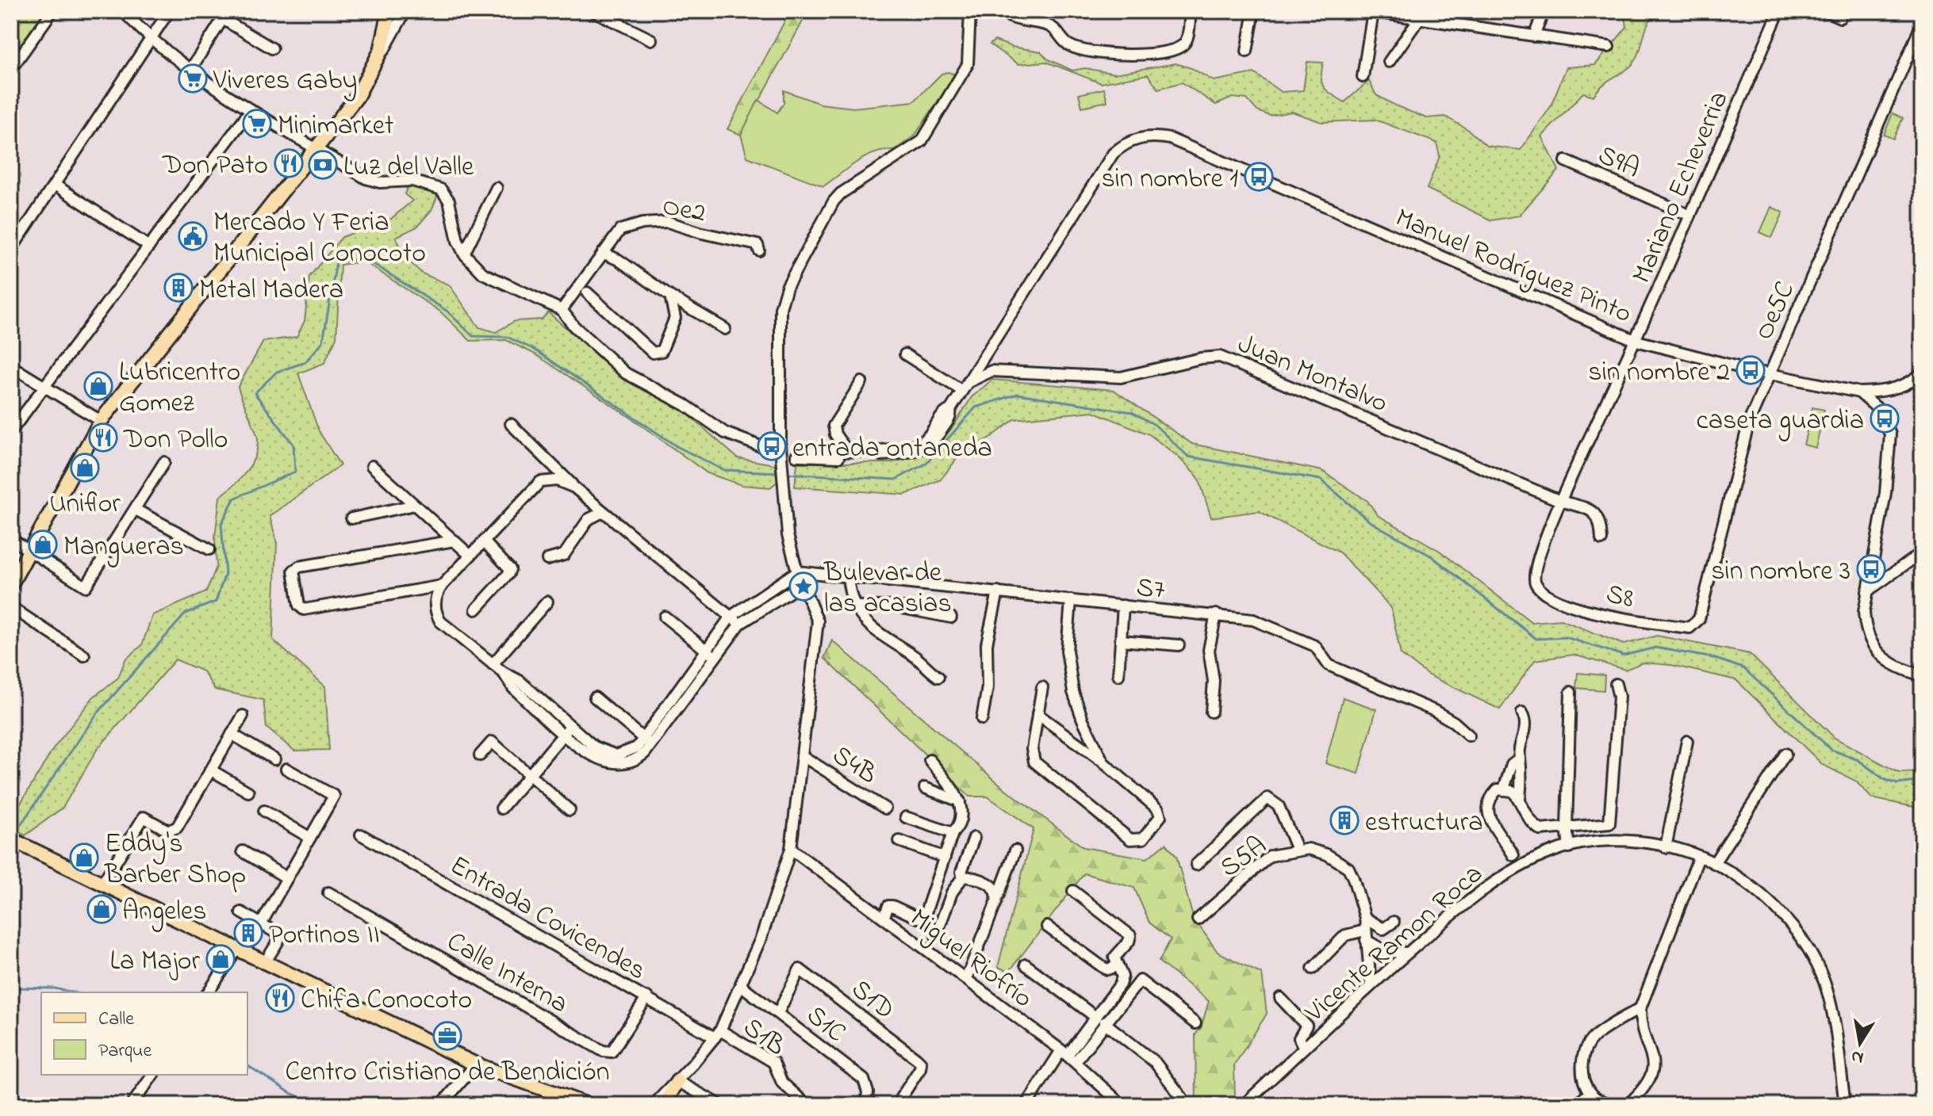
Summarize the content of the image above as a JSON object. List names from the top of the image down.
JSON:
{
  "streets": {
    "street": [
      "S9A",
      "Mariano Echeverria",
      "Oe2",
      "Manuel Rodríguez Pinto",
      "Oe5C",
      "Juan Montalvo",
      "S7",
      "S8",
      "S4B",
      "S5A",
      "Entrada Covicendes",
      "Vicente Ramon Roca",
      "Miguel Riofrío",
      "Calle Interna",
      "S1D",
      "S1C",
      "S1B"
    ]
  },
  "crossings": [
    ["S9A", "Mariano Echeverria"],
    ["Mariano Echeverria", "Manuel Rodríguez Pinto"],
    ["Mariano Echeverria", "Juan Montalvo"],
    ["Mariano Echeverria", "S8"],
    ["Manuel Rodríguez Pinto", "Oe5C"],
    ["Manuel Rodríguez Pinto", "Juan Montalvo"],
    ["Oe5C", "S8"],
    ["S5A", "Vicente Ramon Roca"],
    ["Entrada Covicendes", "Calle Interna"],
    ["Entrada Covicendes", "S1B"],
    ["S1D", "S1C"]
  ],
  "places": {
    "supermarket": ["Viveres Gaby", "Minimarket"],
    "restaurant": ["Don Pato", "Don Pollo", "Chifa Conocoto"],
    "bank": ["Luz del Valle"],
    "bus stop": [
      "sin nombre 1",
      "sin nombre 2",
      "caseta guardia",
      "entrada ontaneda",
      "sin nombre 3"
    ],
    "public building": ["Mercado Y Feria Municipal Conocoto"],
    "building": ["Metal Madera", "estructura", "Portinos II"],
    "shop": [
      "Lubricentro Gomez",
      "Uniflor",
      "Mangueras",
      "Eddy's Barber Shop",
      "Angeles",
      "La Major"
    ],
    "place": ["Bulevar de las acasias"],
    "office": ["Centro Cristiano de Bendición"]
  },
  "legend": ["Calle", "Parque"],
  "north": "bottom"
}
